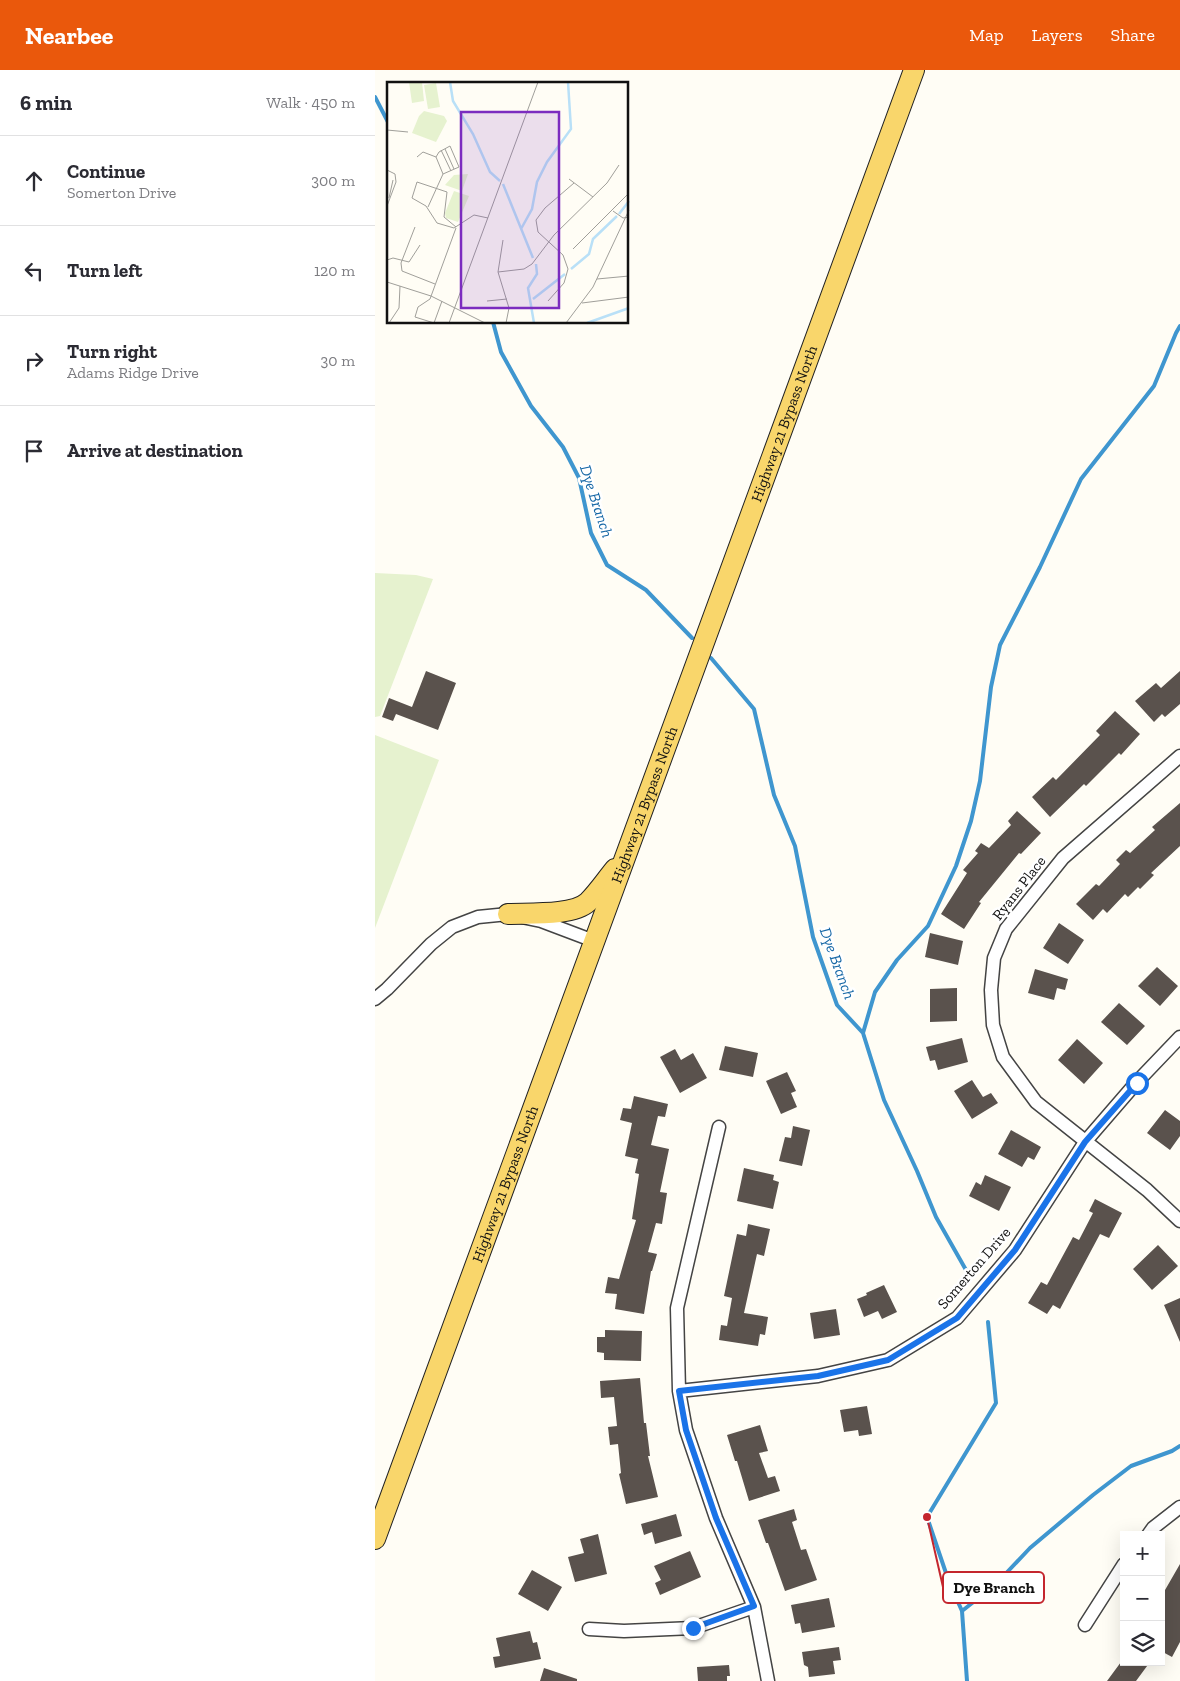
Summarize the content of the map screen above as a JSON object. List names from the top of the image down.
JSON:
{
  "streets": {
    "main road": ["Highway 21 Bypass North"],
    "street": ["Ryans Place", "Somerton Drive"]
  },
  "crossings": [
    ["Ryans Place", "Somerton Drive"]
  ],
  "water": ["Dye Branch"],
  "places": ["Dye Branch"],
  "page": {
    "header": "Nearbee",
    "nav": ["Map", "Layers", "Share"],
    "heading": ["6 min", "Walk · 450 m"],
    "list": [
      ["Continue", "Somerton Drive", "300 m"],
      ["Turn left", "120 m"],
      ["Turn right", "Adams Ridge Drive", "30 m"],
      "Arrive at destination"
    ],
    "map_buttons": ["+", "−"]
  }
}
